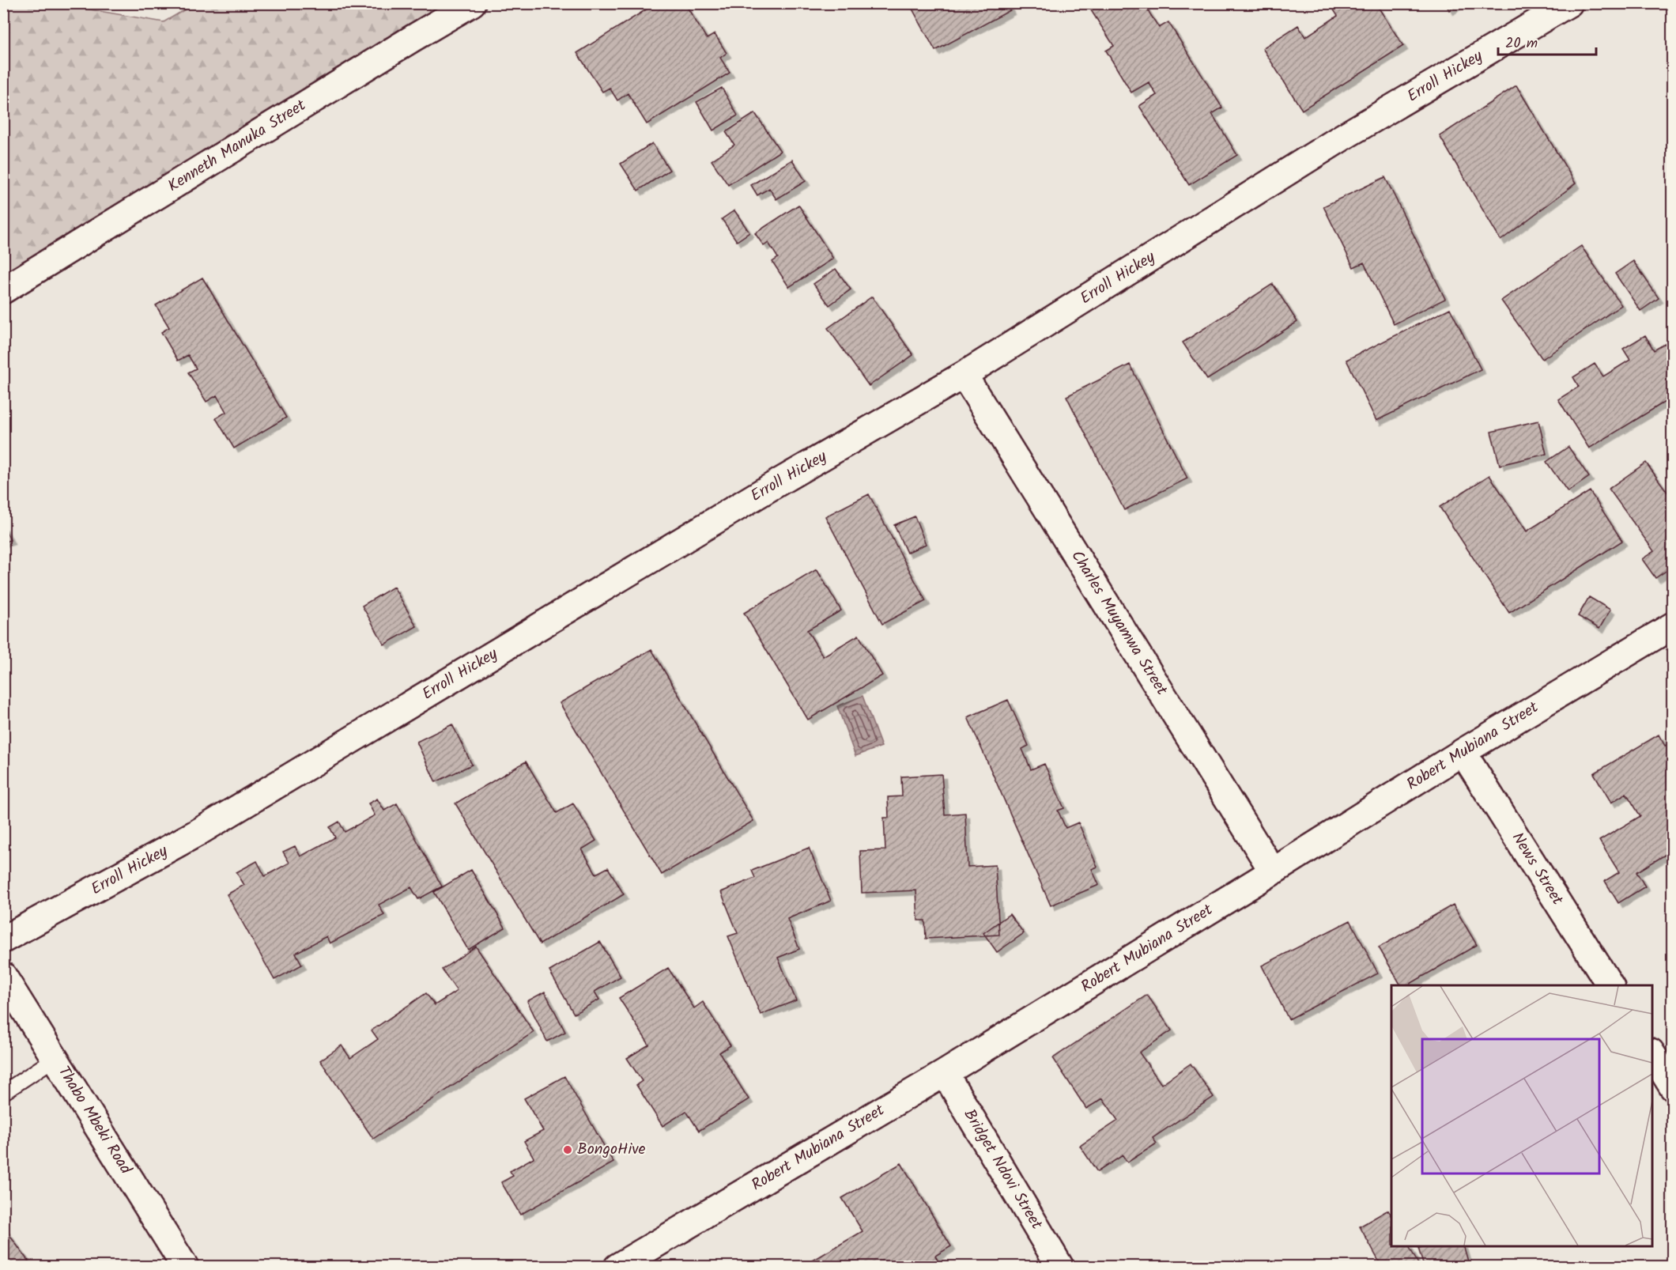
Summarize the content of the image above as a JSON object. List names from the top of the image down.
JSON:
{
  "streets": {
    "street": [
      "Erroll Hickey",
      "Kenneth Manuka Street",
      "Charles Muyamwa Street",
      "Robert Mubiana Street",
      "News Street",
      "Thabo Mbeki Road",
      "Bridget Ndovi Street"
    ]
  },
  "crossings": [
    ["Erroll Hickey", "Charles Muyamwa Street"],
    ["Charles Muyamwa Street", "Robert Mubiana Street"],
    ["Robert Mubiana Street", "News Street"],
    ["Robert Mubiana Street", "Bridget Ndovi Street"]
  ],
  "places": ["BongoHive"],
  "scale_bar": "20 m"
}
